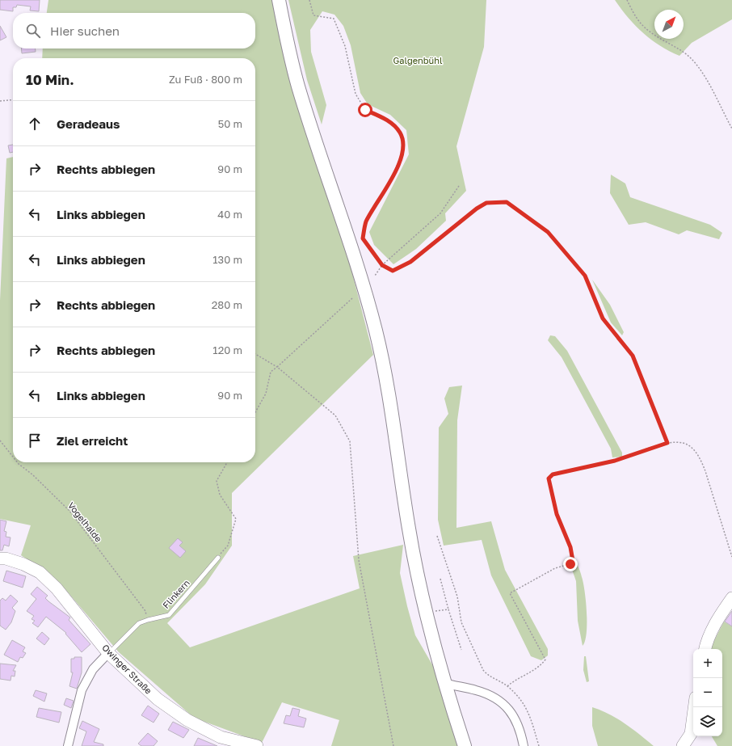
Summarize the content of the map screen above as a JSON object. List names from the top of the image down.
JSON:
{
  "streets": {
    "street": ["Owinger Straße"],
    "lane": ["Flinkern"],
    "path": ["Vogelhalde"]
  },
  "crossings": [
    ["Vogelhalde", "Flinkern"],
    ["Flinkern", "Owinger Straße"]
  ],
  "parks": ["Galgenbühl"],
  "north": "top right",
  "page": {
    "search": "Hier suchen",
    "heading": ["10 Min.", "Zu Fuß · 800 m"],
    "list": [
      ["Geradeaus", "50 m"],
      ["Rechts abbiegen", "90 m"],
      ["Links abbiegen", "40 m"],
      ["Links abbiegen", "130 m"],
      ["Rechts abbiegen", "280 m"],
      ["Rechts abbiegen", "120 m"],
      ["Links abbiegen", "90 m"],
      "Ziel erreicht"
    ],
    "map_buttons": ["+", "−"]
  }
}
